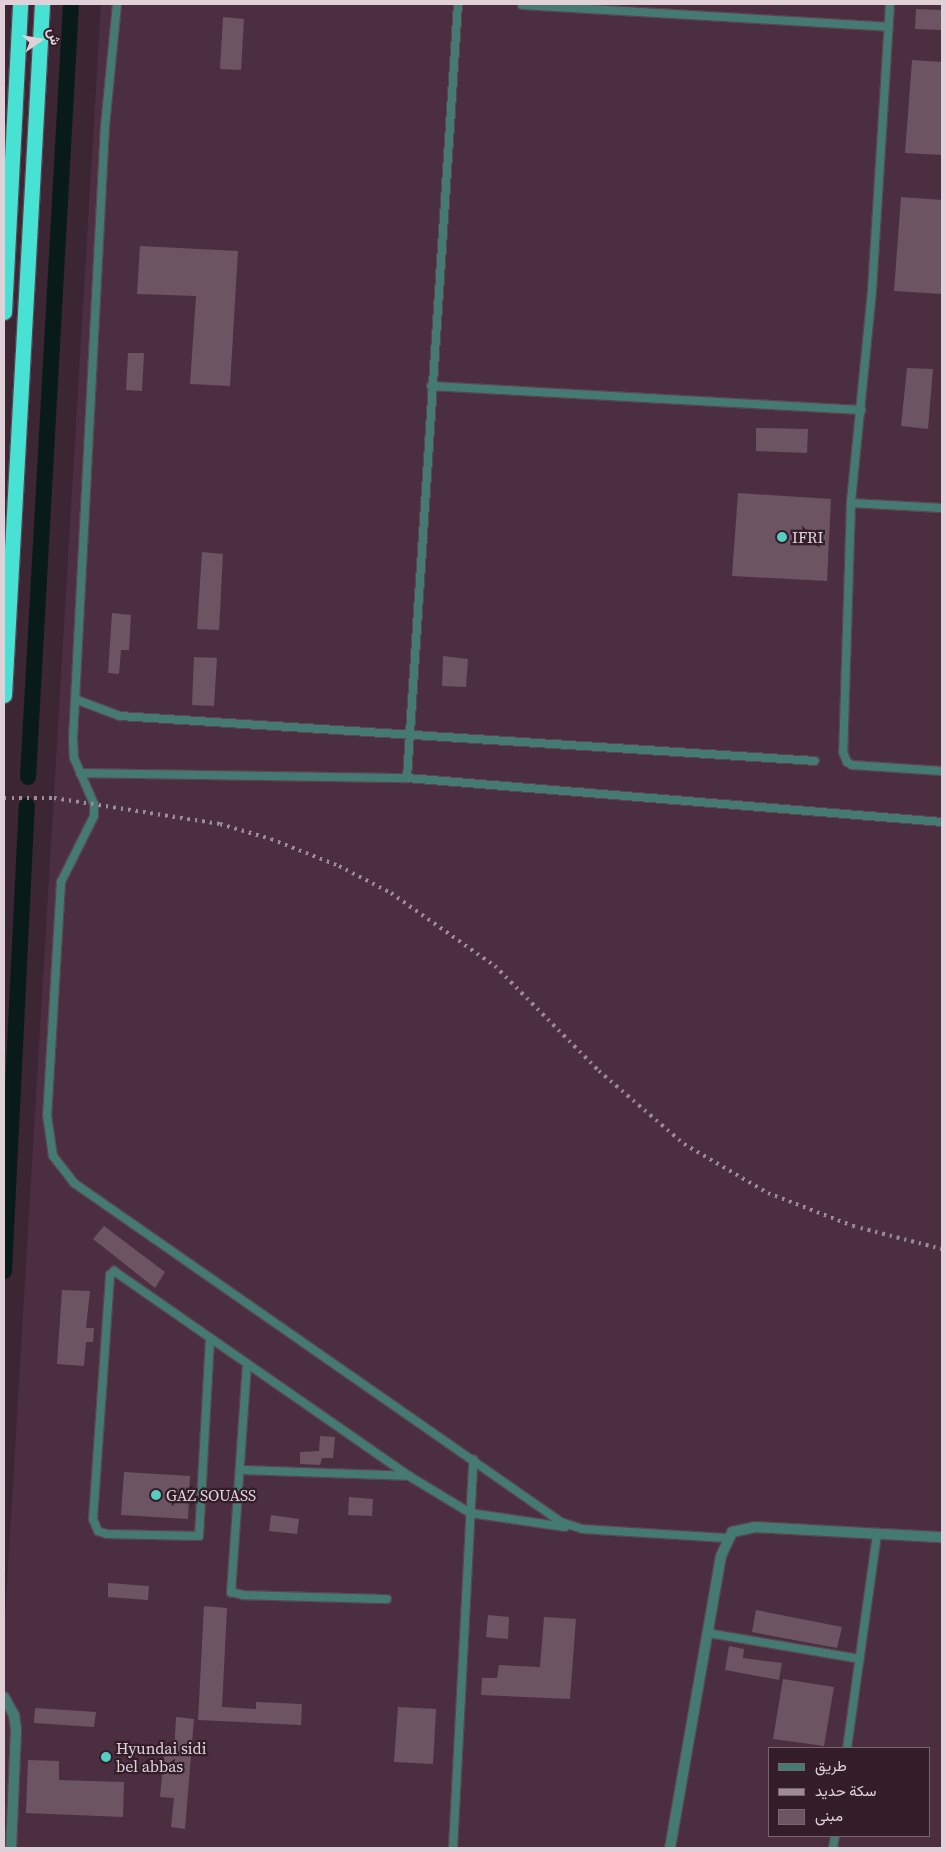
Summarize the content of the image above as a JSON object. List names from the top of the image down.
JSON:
{
  "places": ["IFRI", "GAZ SOUASS", "Hyundai sidi bel abbas"],
  "legend": ["طريق", "سكة حديد", "مبنى"],
  "north": "right"
}
